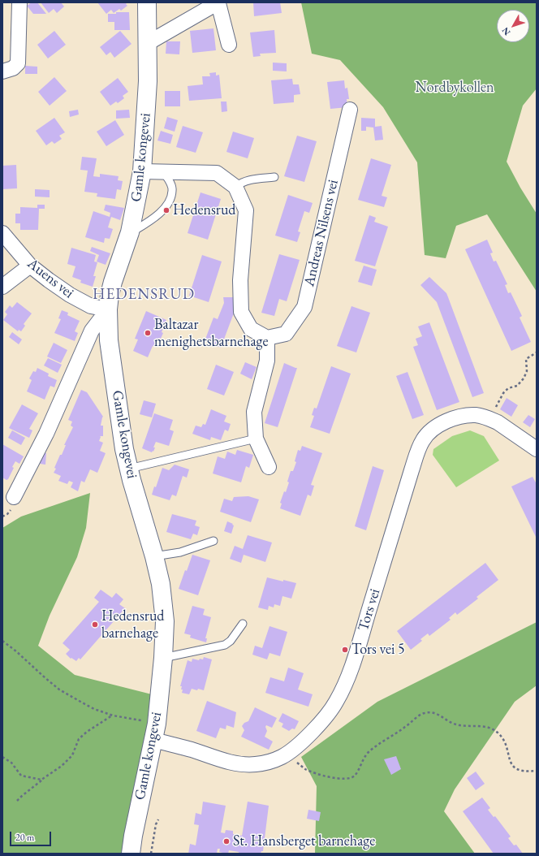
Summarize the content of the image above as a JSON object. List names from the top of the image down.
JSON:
{
  "streets": {
    "main road": ["Gamle kongevei"],
    "street": ["Andreas Nilsens vei", "Auens vei", "Tors vei"]
  },
  "crossings": [
    ["Gamle kongevei", "Auens vei"],
    ["Gamle kongevei", "Tors vei"]
  ],
  "districts": ["HEDENSRUD"],
  "parks": ["Nordbykollen"],
  "places": [
    "Hedensrud",
    "Baltazar menighetsbarnehage",
    "Hedensrud barnehage",
    "Tors vei 5",
    "St. Hansberget barnehage"
  ],
  "scale_bar": "20 m",
  "north": "bottom left"
}
